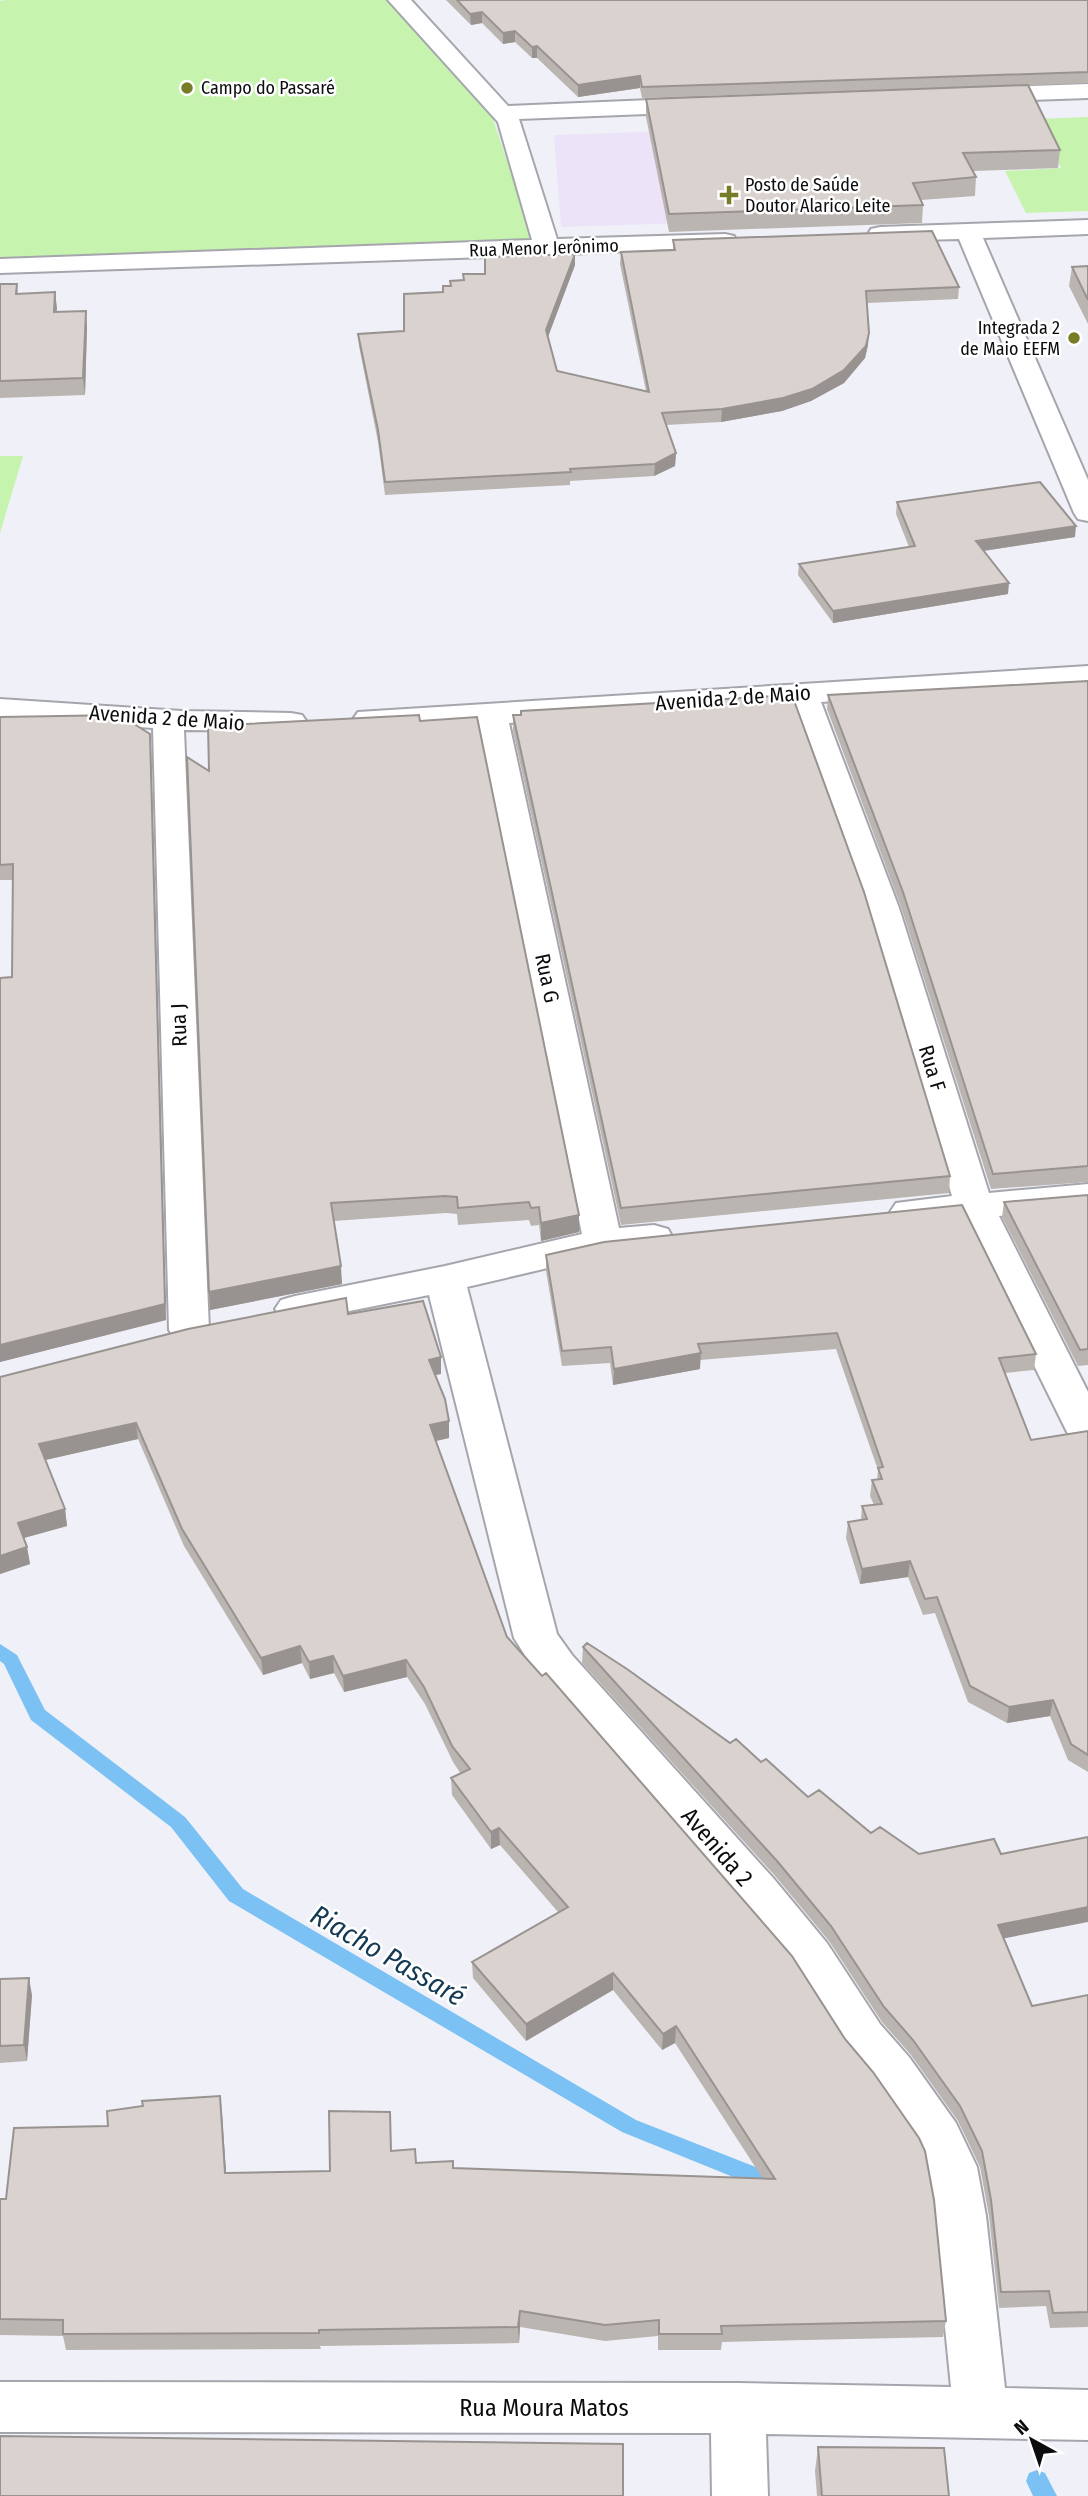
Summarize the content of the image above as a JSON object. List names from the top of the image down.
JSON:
{
  "streets": {
    "street": [
      "Rua Menor Jerônimo",
      "Avenida 2 de Maio",
      "Rua G",
      "Rua J",
      "Rua F",
      "Avenida 2",
      "Rua Moura Matos"
    ]
  },
  "crossings": [
    ["Avenida 2 de Maio", "Rua G"],
    ["Avenida 2 de Maio", "Rua J"],
    ["Avenida 2 de Maio", "Rua F"],
    ["Rua J", "Avenida 2"],
    ["Avenida 2", "Rua Moura Matos"]
  ],
  "water": ["Riacho Passaré"],
  "places": {
    "other": ["Campo do Passaré", "Integrada 2 de Maio EEFM"],
    "health": ["Posto de Saúde Doutor Alarico Leite"]
  },
  "north": "top left"
}
